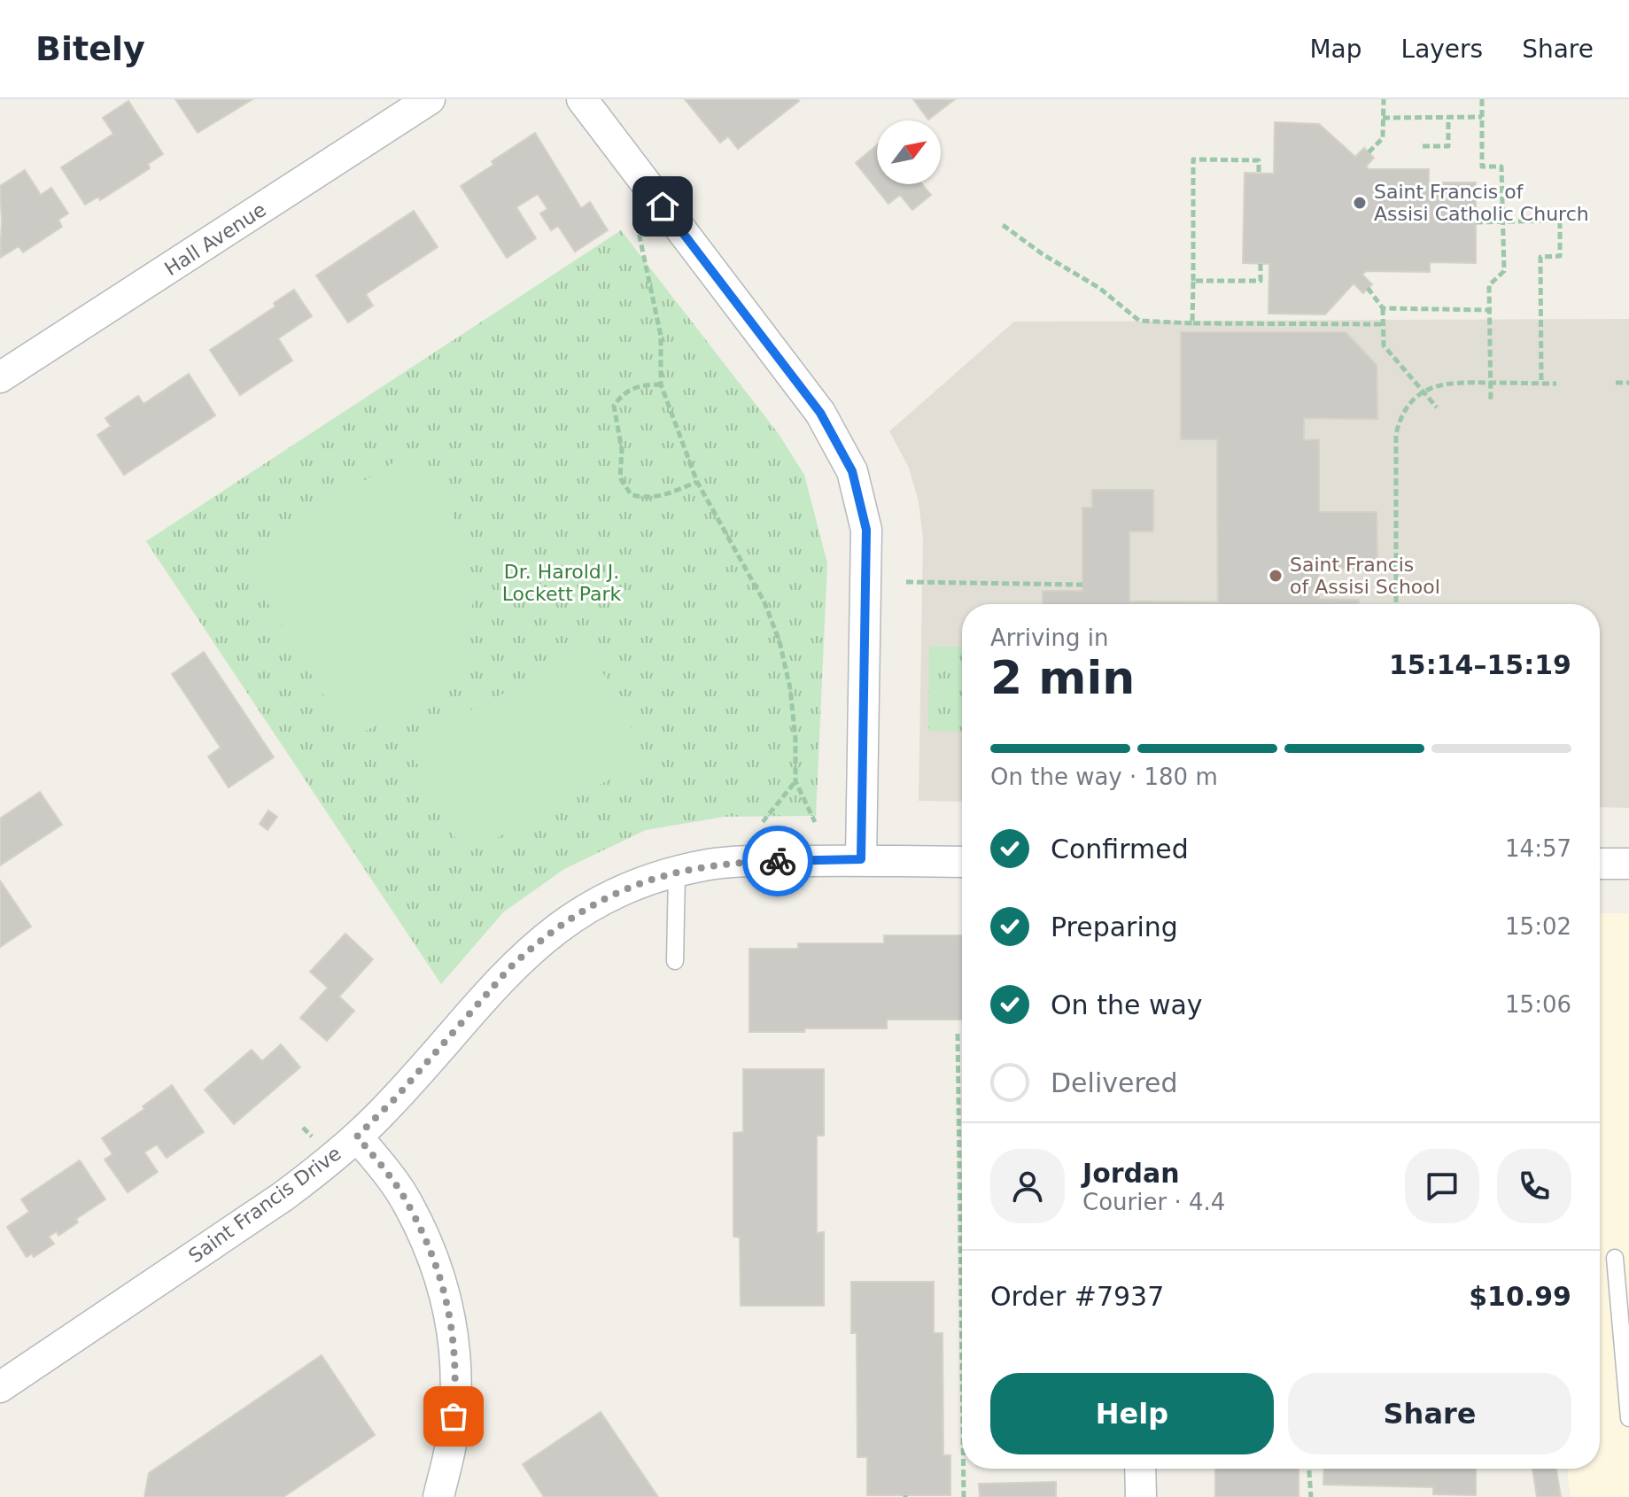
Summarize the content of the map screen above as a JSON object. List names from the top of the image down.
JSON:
{
  "streets": {
    "street": ["Hall Avenue", "Saint Francis Drive"]
  },
  "parks": ["Dr. Harold J. Lockett Park"],
  "places": ["Saint Francis of Assisi Catholic Church", "Saint Francis of Assisi School"],
  "north": "top right",
  "page": {
    "header": "Bitely",
    "nav": ["Map", "Layers", "Share"],
    "heading": ["2 min", "Arriving in", "15:14–15:19"],
    "panel": [
      "Jordan",
      "Courier · 4.4",
      "Order #7937",
      "$10.99"
    ],
    "bar": "On the way · 180 m",
    "list": [
      ["Confirmed", "14:57"],
      ["Preparing", "15:02"],
      ["On the way", "15:06"],
      "Delivered"
    ],
    "buttons": ["Help", "Share"]
  }
}
